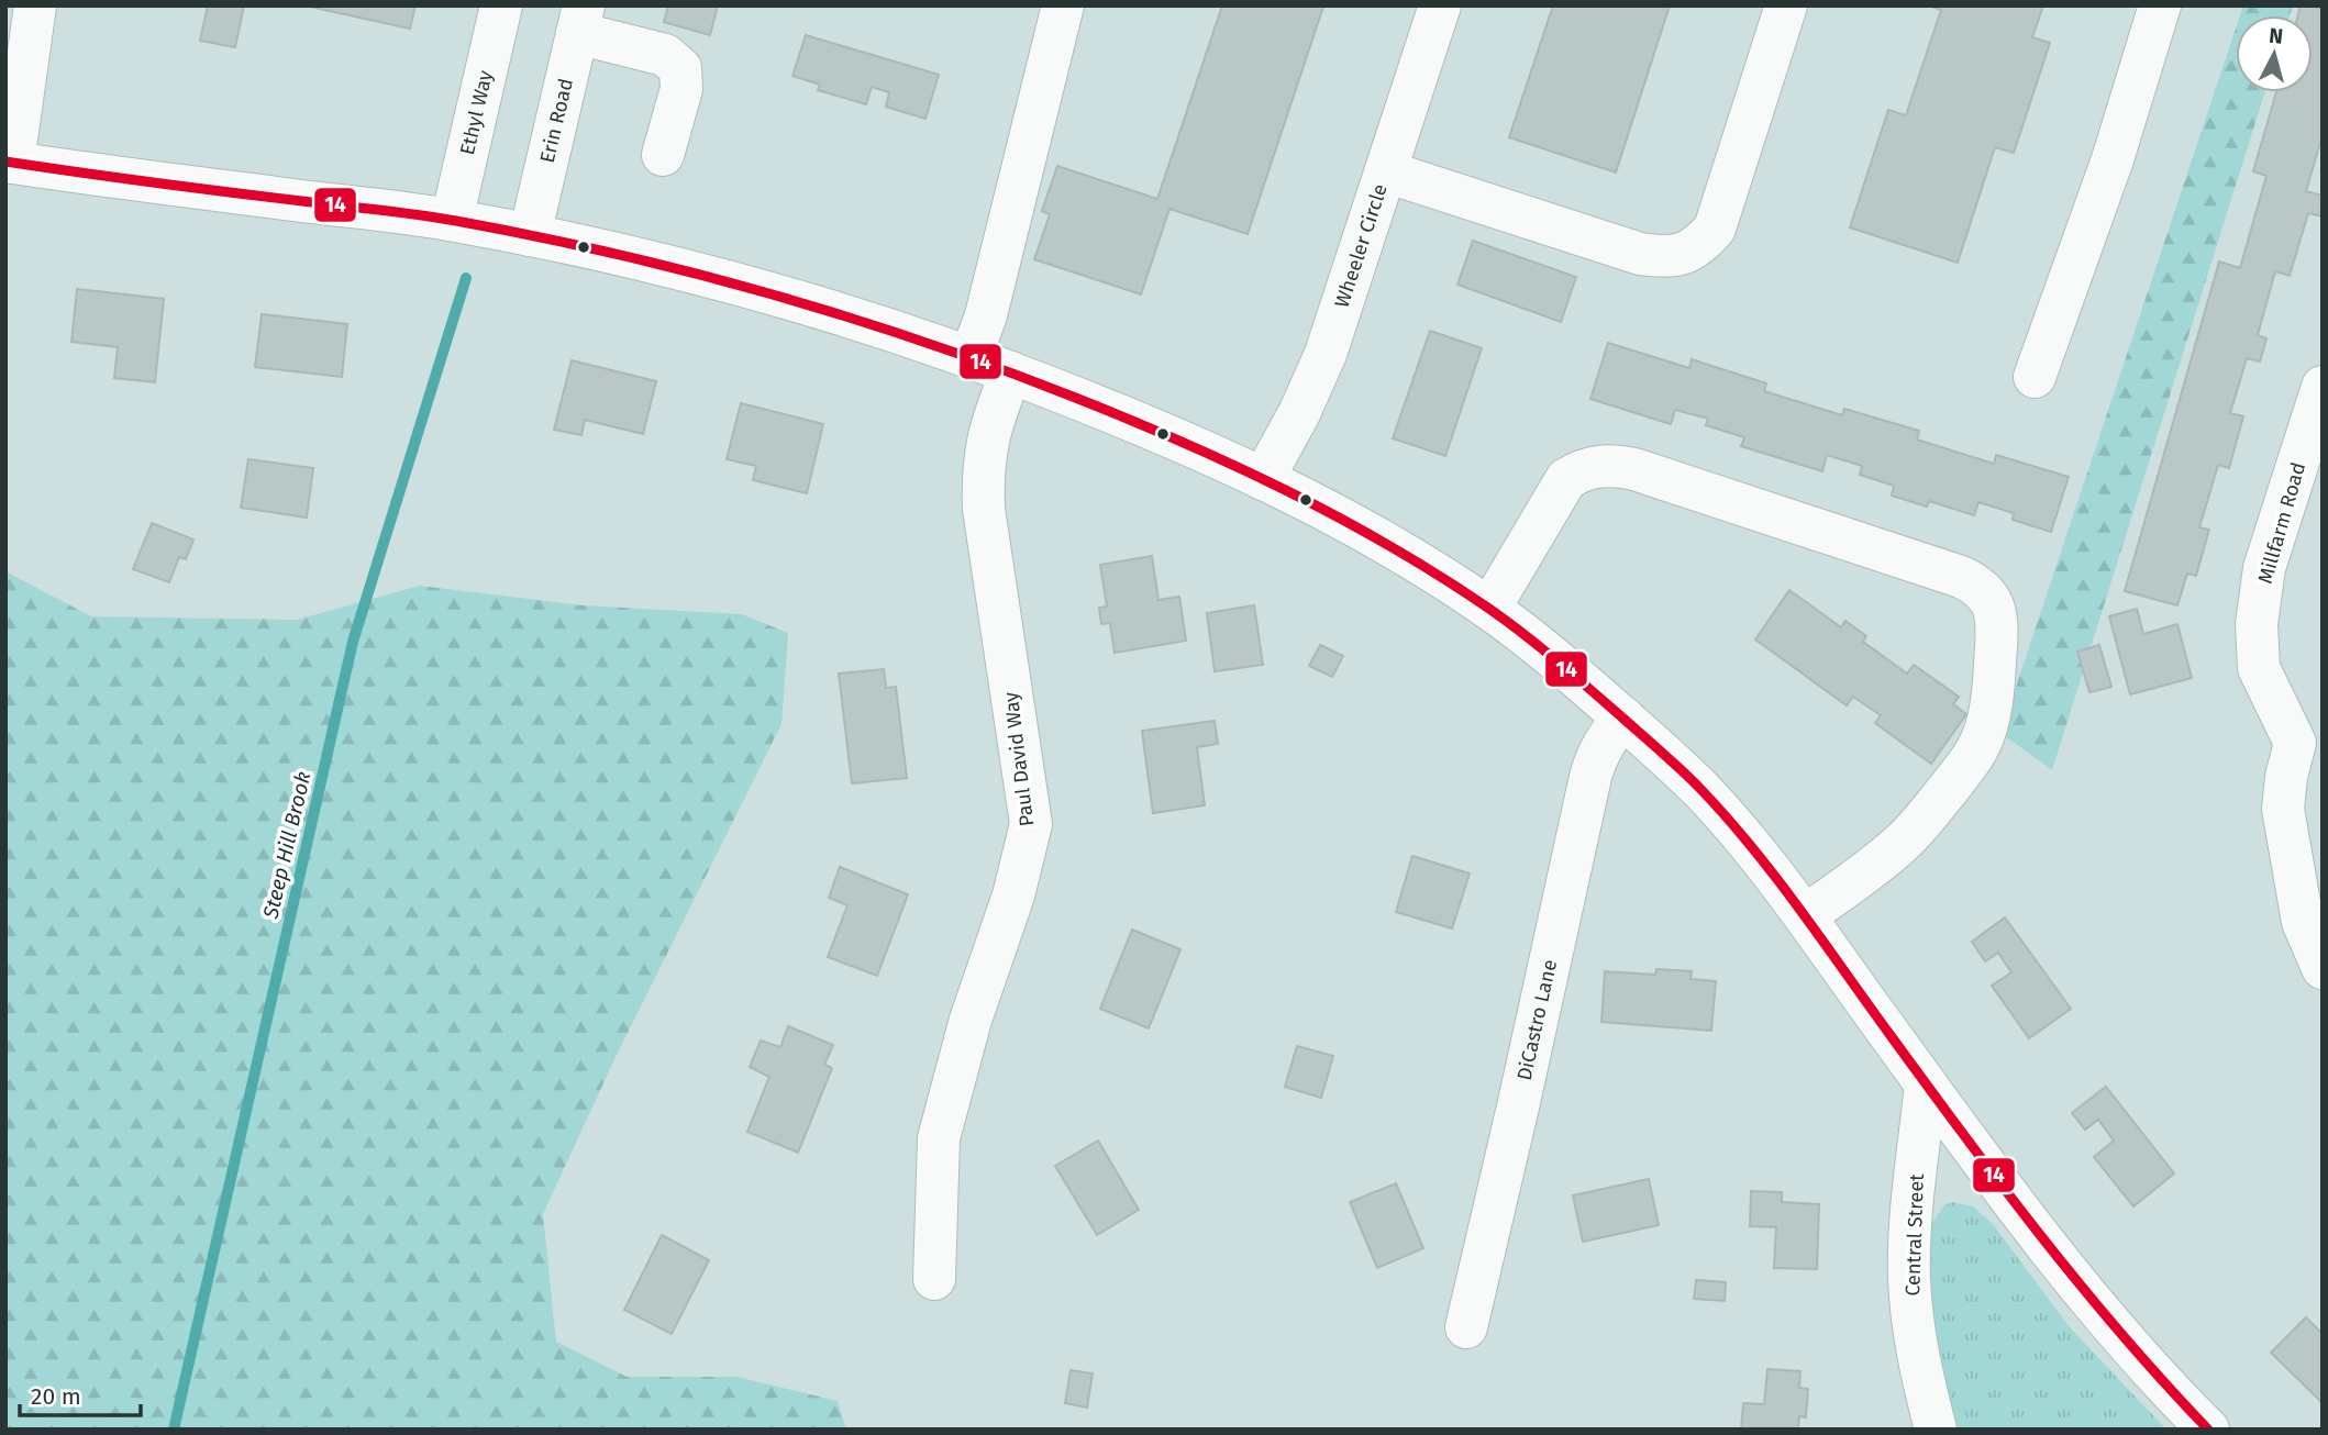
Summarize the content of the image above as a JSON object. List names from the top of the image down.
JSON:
{
  "streets": {
    "street": [
      "Ethyl Way",
      "Erin Road",
      "Wheeler Circle",
      "Millfarm Road",
      "Paul David Way",
      "DiCastro Lane",
      "Central Street"
    ]
  },
  "water": ["Steep Hill Brook"],
  "lines": ["transit line 14"],
  "scale_bar": "20 m",
  "north": "top"
}
